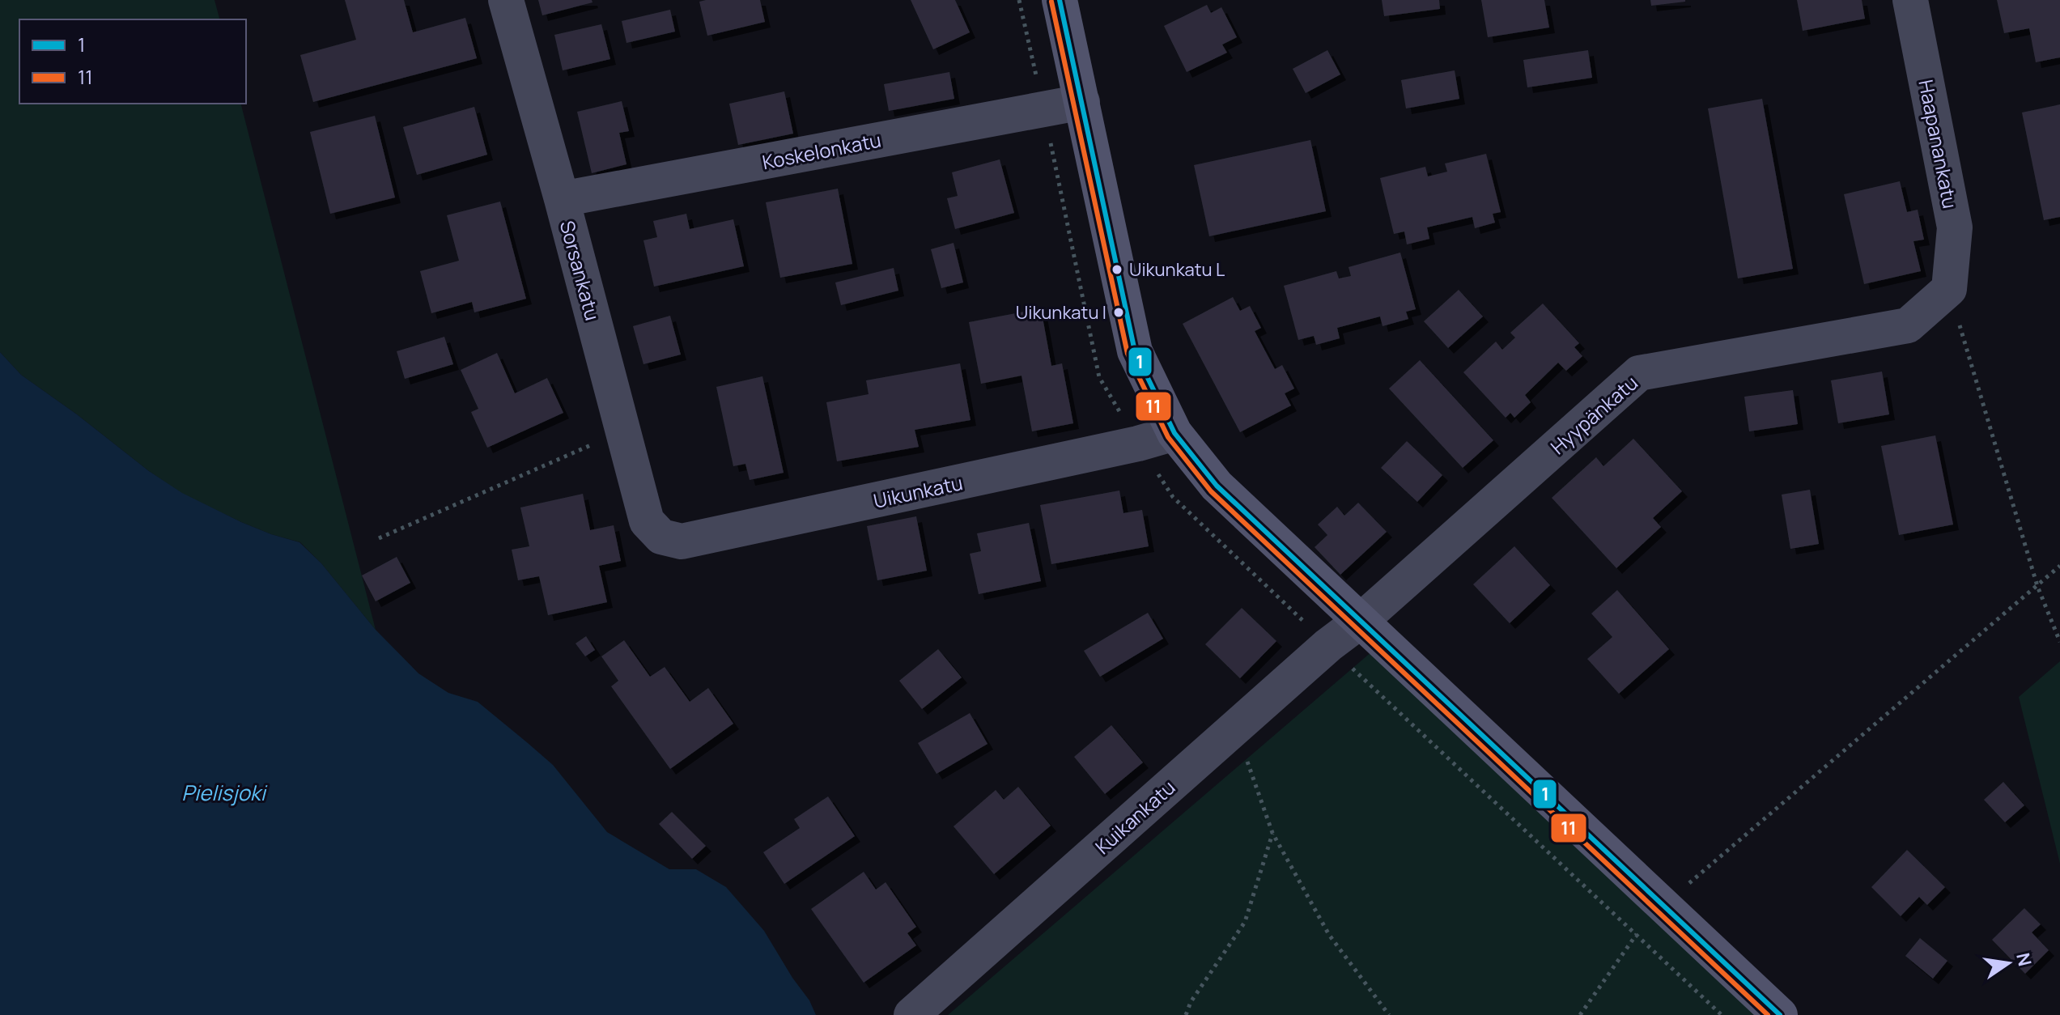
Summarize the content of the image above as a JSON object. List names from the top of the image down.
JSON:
{
  "streets": {
    "street": [
      "Haapanankatu",
      "Koskelonkatu",
      "Sorsankatu",
      "Hyypänkatu",
      "Uikunkatu",
      "Kuikankatu"
    ]
  },
  "crossings": [
    ["Haapanankatu", "Hyypänkatu"],
    ["Koskelonkatu", "Sorsankatu"],
    ["Sorsankatu", "Uikunkatu"],
    ["Hyypänkatu", "Kuikankatu"]
  ],
  "water": ["Pielisjoki"],
  "places": ["Uikunkatu L", "Uikunkatu I"],
  "lines": ["transit line 1", "transit line 11"],
  "legend": ["1", "11"],
  "north": "right"
}
